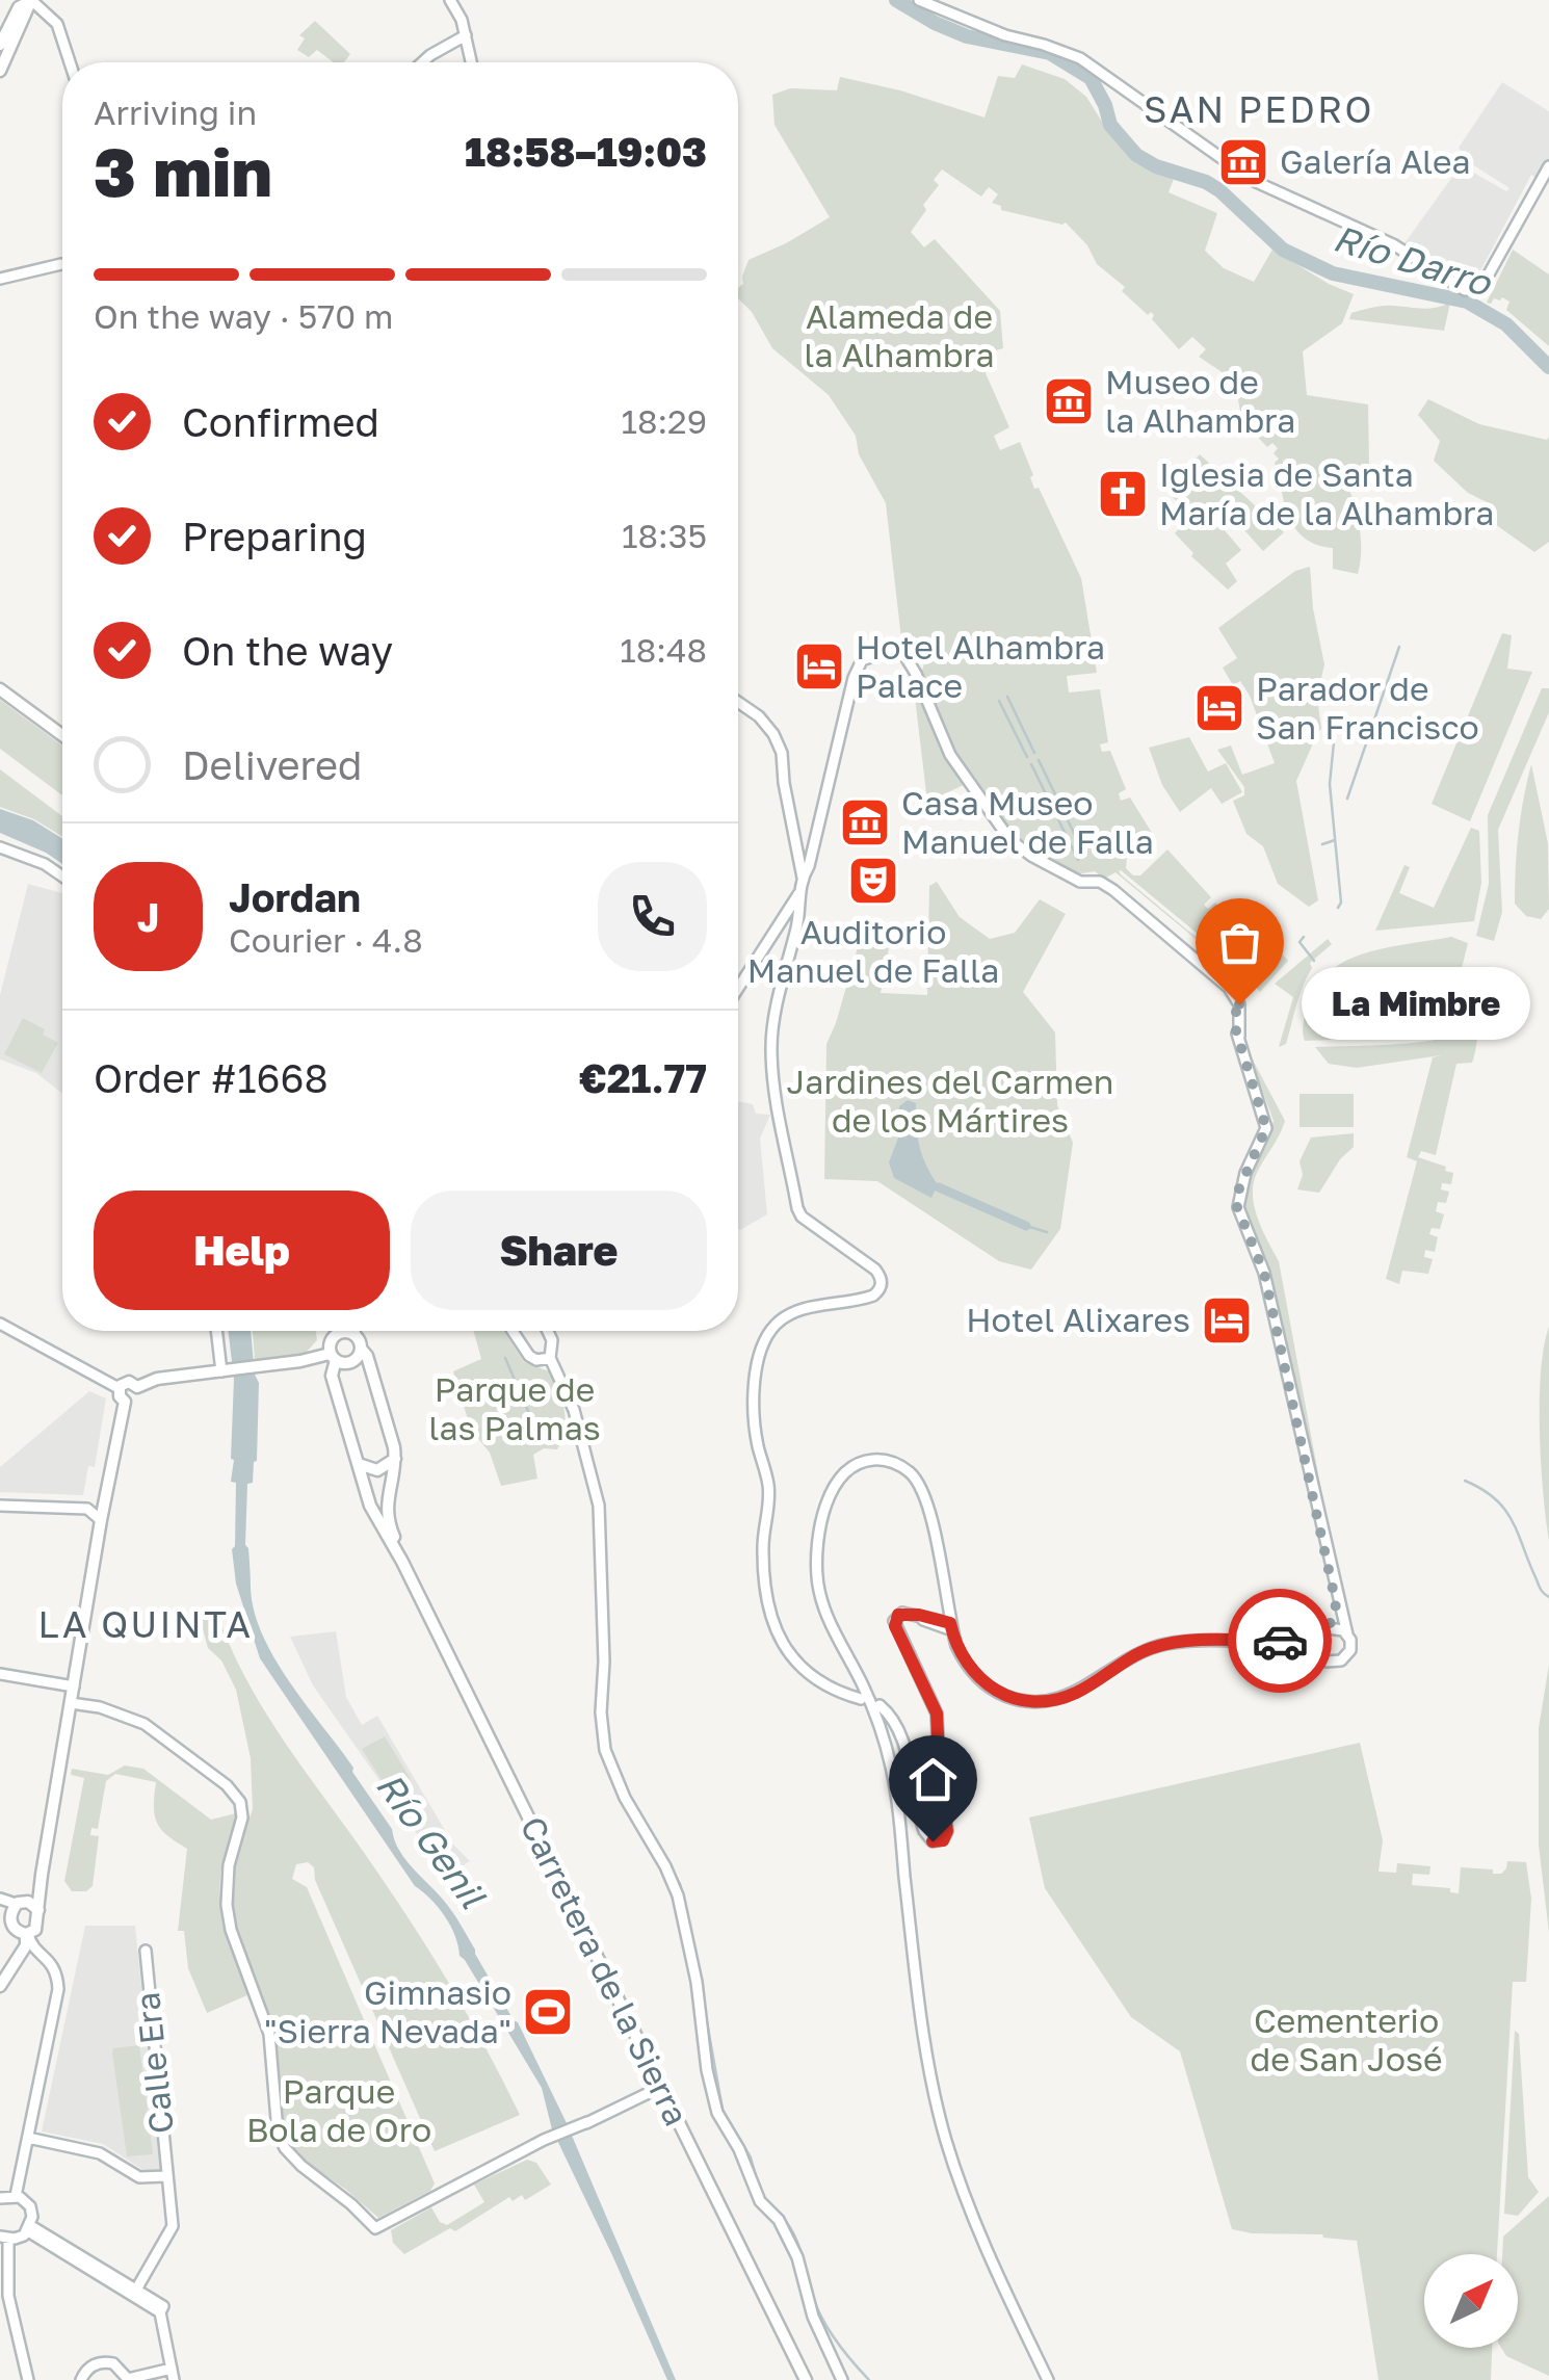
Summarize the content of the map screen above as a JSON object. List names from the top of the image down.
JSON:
{
  "streets": {
    "main road": ["Carretera de la Sierra"],
    "street": ["Calle Era"]
  },
  "districts": ["SAN PEDRO", "LA QUINTA"],
  "water": ["Río Darro", "Río Genil"],
  "parks": [
    "Alameda de la Alhambra",
    "Jardines del Carmen de los Mártires",
    "Parque de las Palmas",
    "Cementerio de San José",
    "Parque Bola de Oro"
  ],
  "places": {
    "museum": ["Galería Alea", "Museo de la Alhambra", "Casa Museo Manuel de Falla"],
    "church": ["Iglesia de Santa María de la Alhambra"],
    "hotel": ["Hotel Alhambra Palace", "Parador de San Francisco", "Hotel Alixares"],
    "theatre": ["Auditorio Manuel de Falla"],
    "other": ["La Mimbre"],
    "sports": ["Gimnasio \"Sierra Nevada\""]
  },
  "north": "top right",
  "page": {
    "heading": ["3 min", "Arriving in", "18:58–19:03"],
    "panel": [
      "Jordan",
      "Courier · 4.8",
      "Order #1668",
      "€21.77"
    ],
    "bar": "On the way · 570 m",
    "list": [
      ["Confirmed", "18:29"],
      ["Preparing", "18:35"],
      ["On the way", "18:48"],
      "Delivered"
    ],
    "round": "J",
    "bubble": "La Mimbre",
    "buttons": ["Help", "Share"]
  }
}
